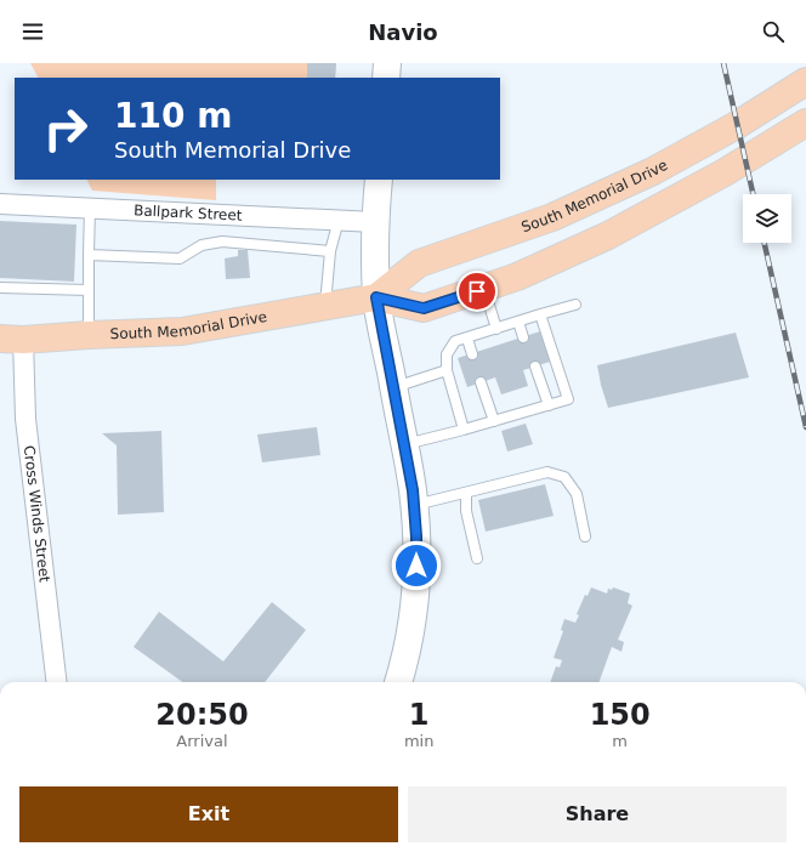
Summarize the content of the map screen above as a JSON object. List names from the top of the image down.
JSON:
{
  "streets": {
    "main road": ["South Memorial Drive"],
    "street": ["Ballpark Street", "Cross Winds Street"]
  },
  "crossings": [
    ["South Memorial Drive", "Cross Winds Street"]
  ],
  "page": {
    "header": "Navio",
    "turn": ["110 m", "South Memorial Drive"],
    "eta": [
      "20:50",
      "Arrival",
      "1",
      "min",
      "150",
      "m"
    ],
    "buttons": ["Exit", "Share"]
  }
}
